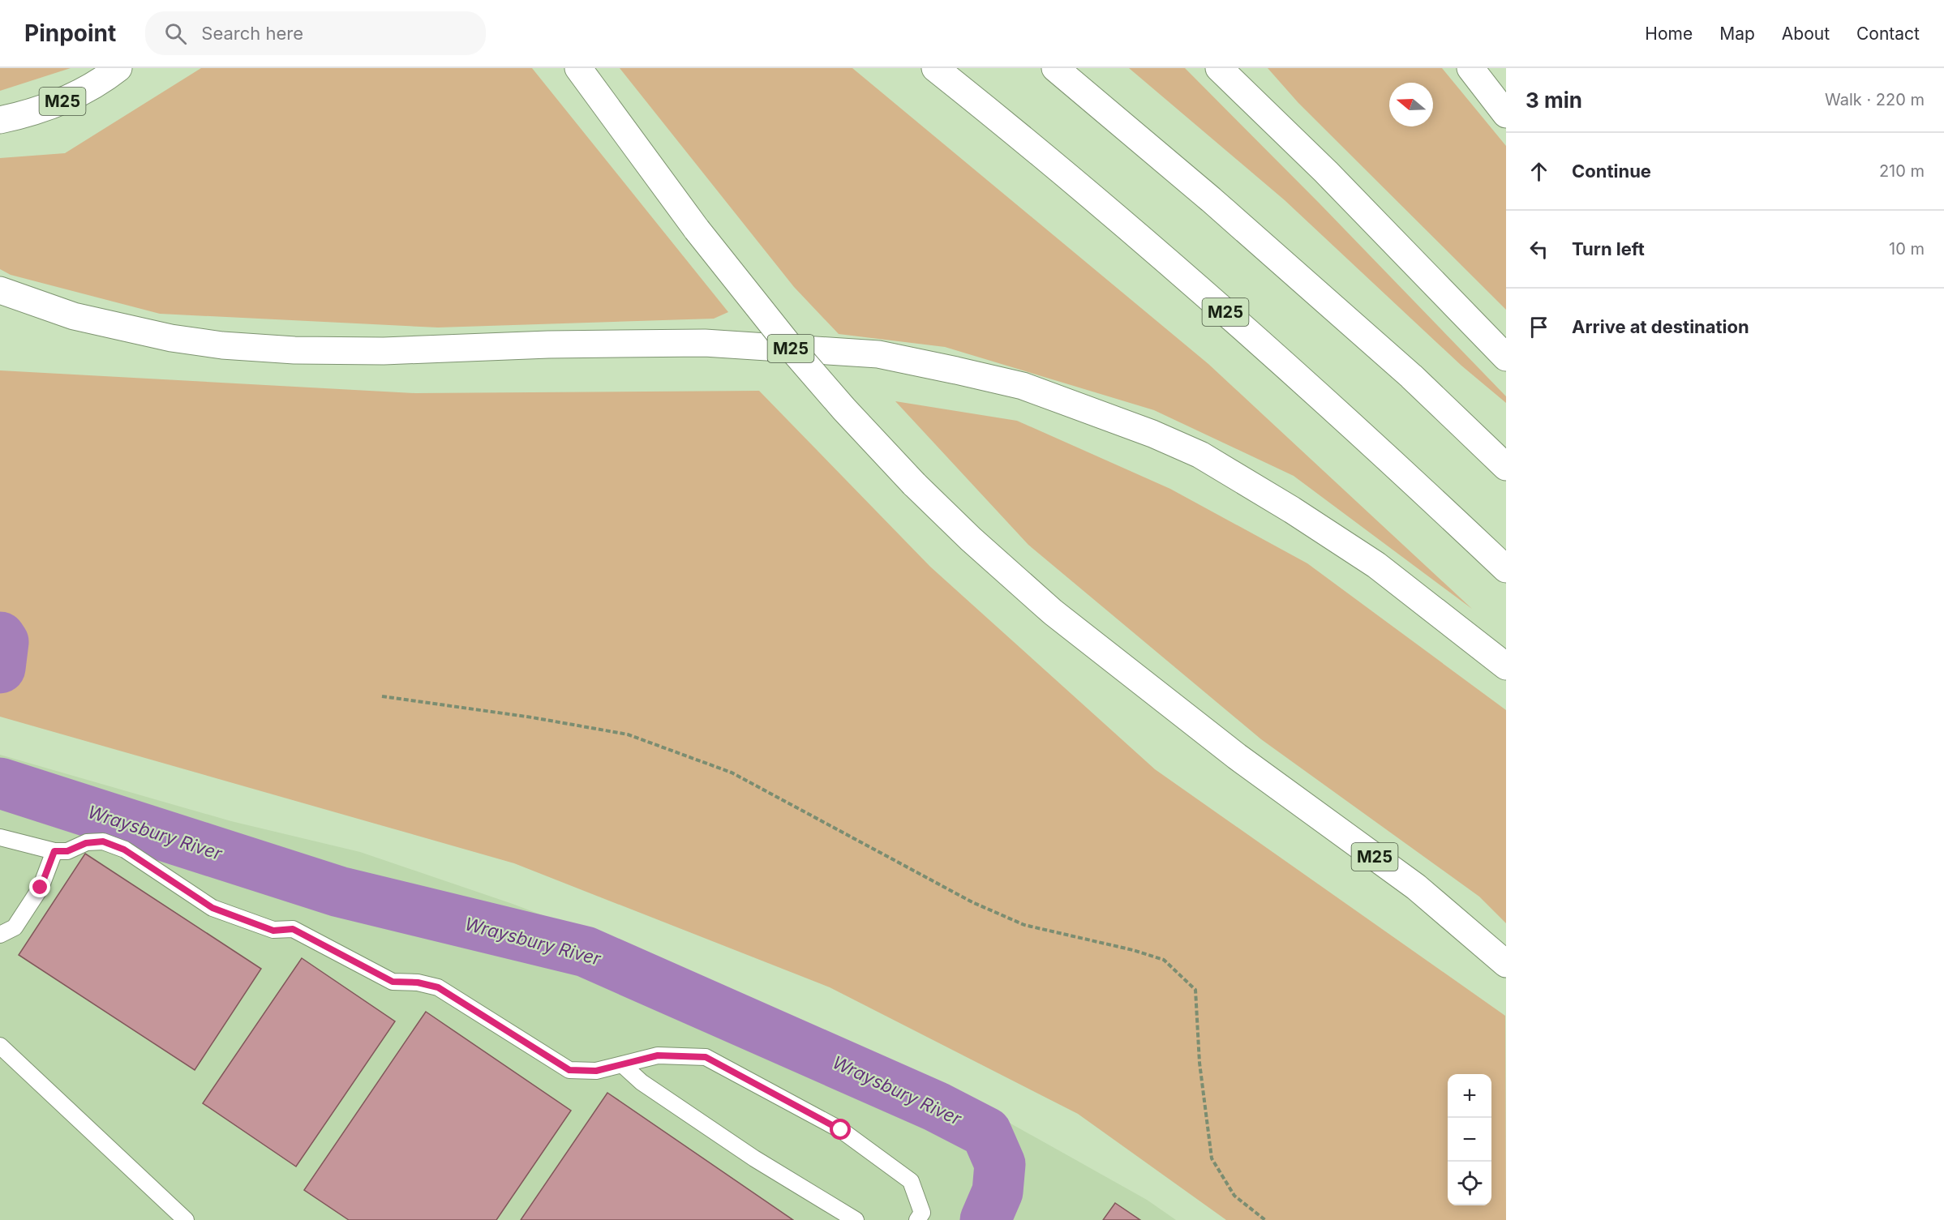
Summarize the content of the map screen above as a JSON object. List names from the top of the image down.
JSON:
{
  "streets": {
    "highway": ["M25"]
  },
  "water": ["Wraysbury River"],
  "north": "left",
  "page": {
    "header": "Pinpoint",
    "search": "Search here",
    "nav": [
      "Home",
      "Map",
      "About",
      "Contact"
    ],
    "heading": ["3 min", "Walk · 220 m"],
    "list": [
      ["Continue", "210 m"],
      ["Turn left", "10 m"],
      "Arrive at destination"
    ],
    "map_buttons": ["+", "−"]
  }
}
